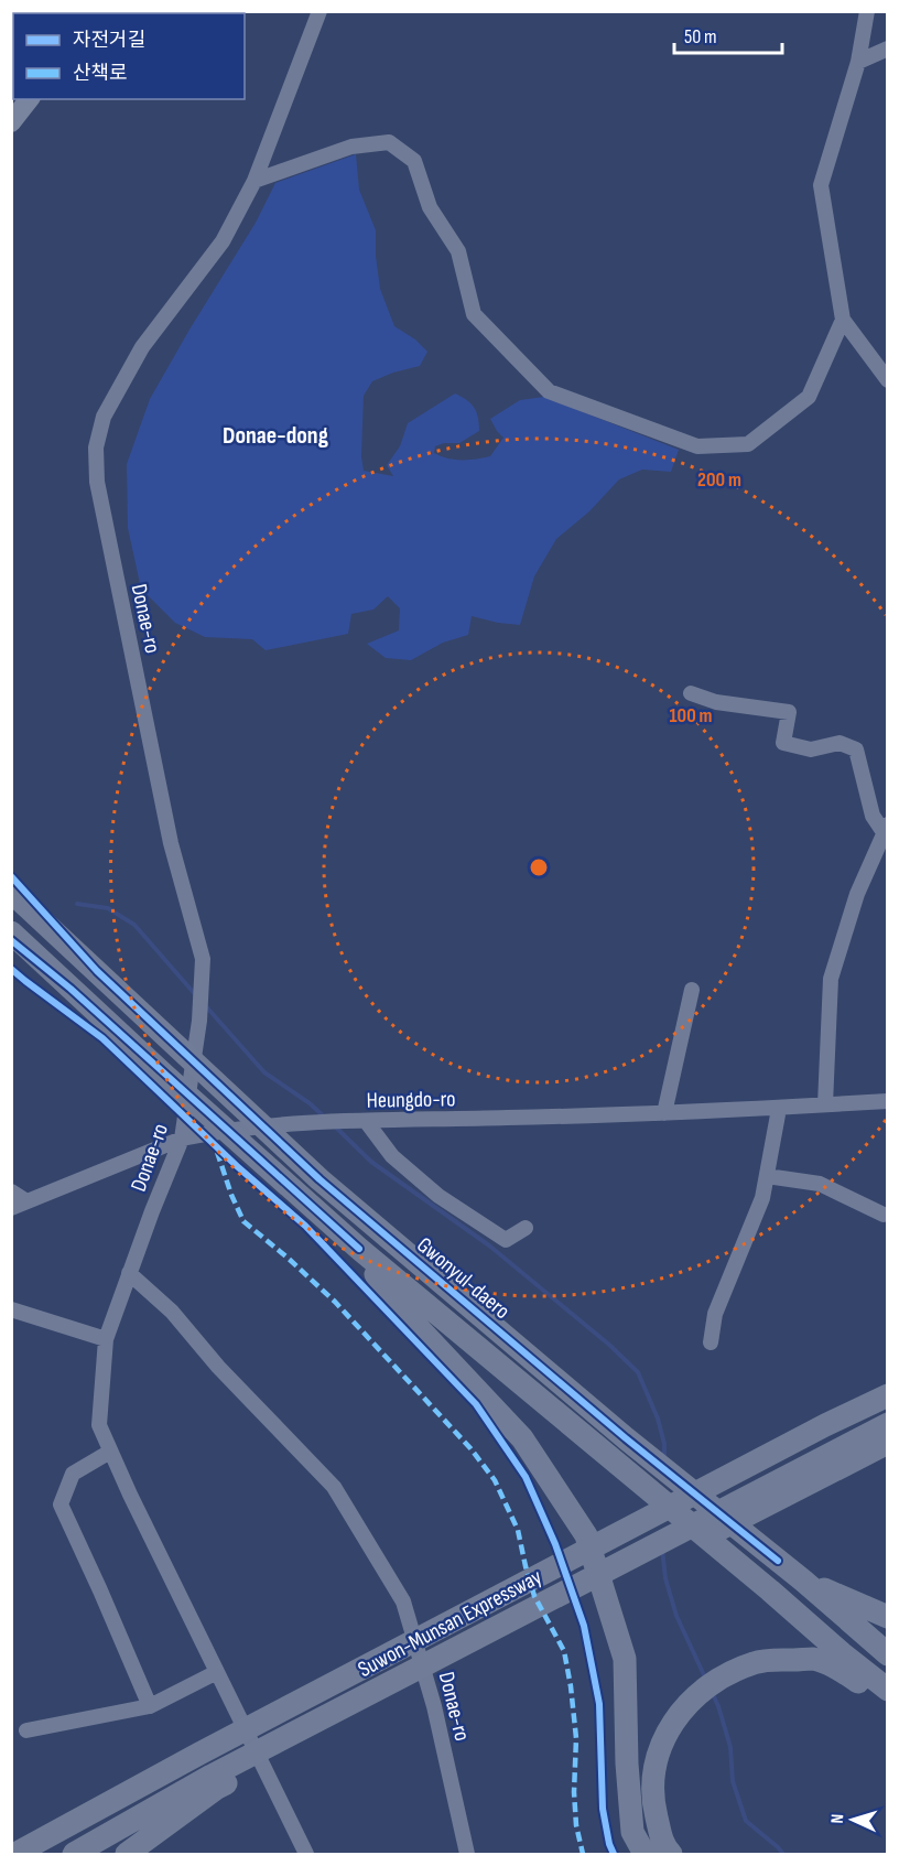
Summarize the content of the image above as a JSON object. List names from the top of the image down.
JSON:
{
  "streets": {
    "highway": ["Gwonyul-daero", "Suwon-Munsan Expressway"],
    "street": ["Donae-ro", "Heungdo-ro"]
  },
  "crossings": [
    ["Donae-ro", "Heungdo-ro"]
  ],
  "districts": ["Donae-dong"],
  "legend": ["자전거길", "산책로"],
  "scale_bar": "50 m",
  "north": "left",
  "rings": ["200 m", "100 m"]
}
